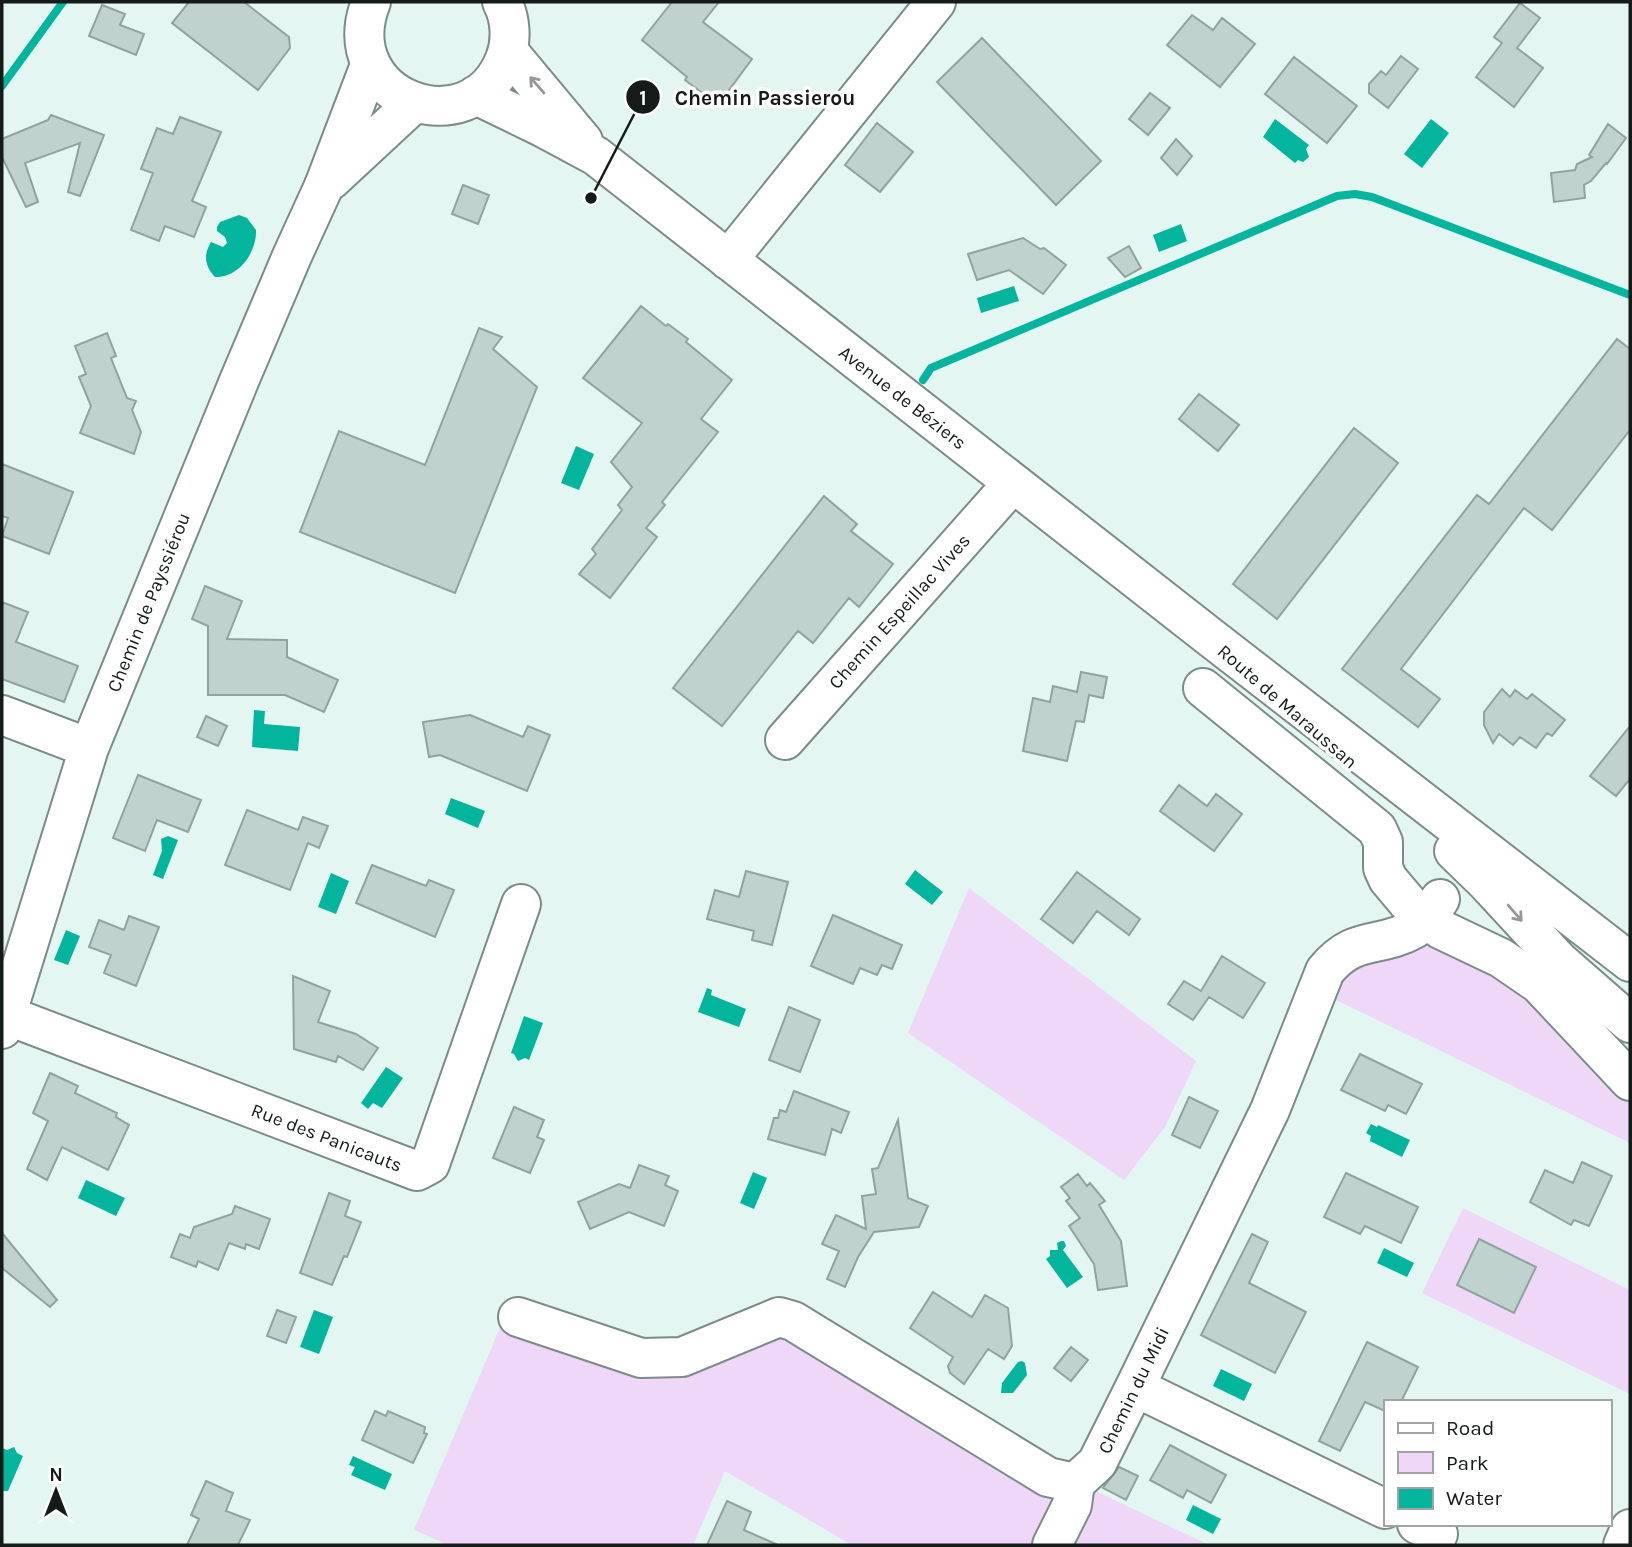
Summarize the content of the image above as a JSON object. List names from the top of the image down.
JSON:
{
  "streets": {
    "street": [
      "Avenue de Béziers",
      "Chemin de Payssiérou",
      "Chemin Espeillac Vives",
      "Route de Maraussan",
      "Rue des Panicauts",
      "Chemin du Midi"
    ]
  },
  "crossings": [
    ["Avenue de Béziers", "Chemin Espeillac Vives"],
    ["Avenue de Béziers", "Route de Maraussan"],
    ["Chemin de Payssiérou", "Rue des Panicauts"],
    ["Route de Maraussan", "Chemin du Midi"]
  ],
  "places": ["Chemin Passierou"],
  "legend": ["Road", "Park", "Water"],
  "north": "top"
}
